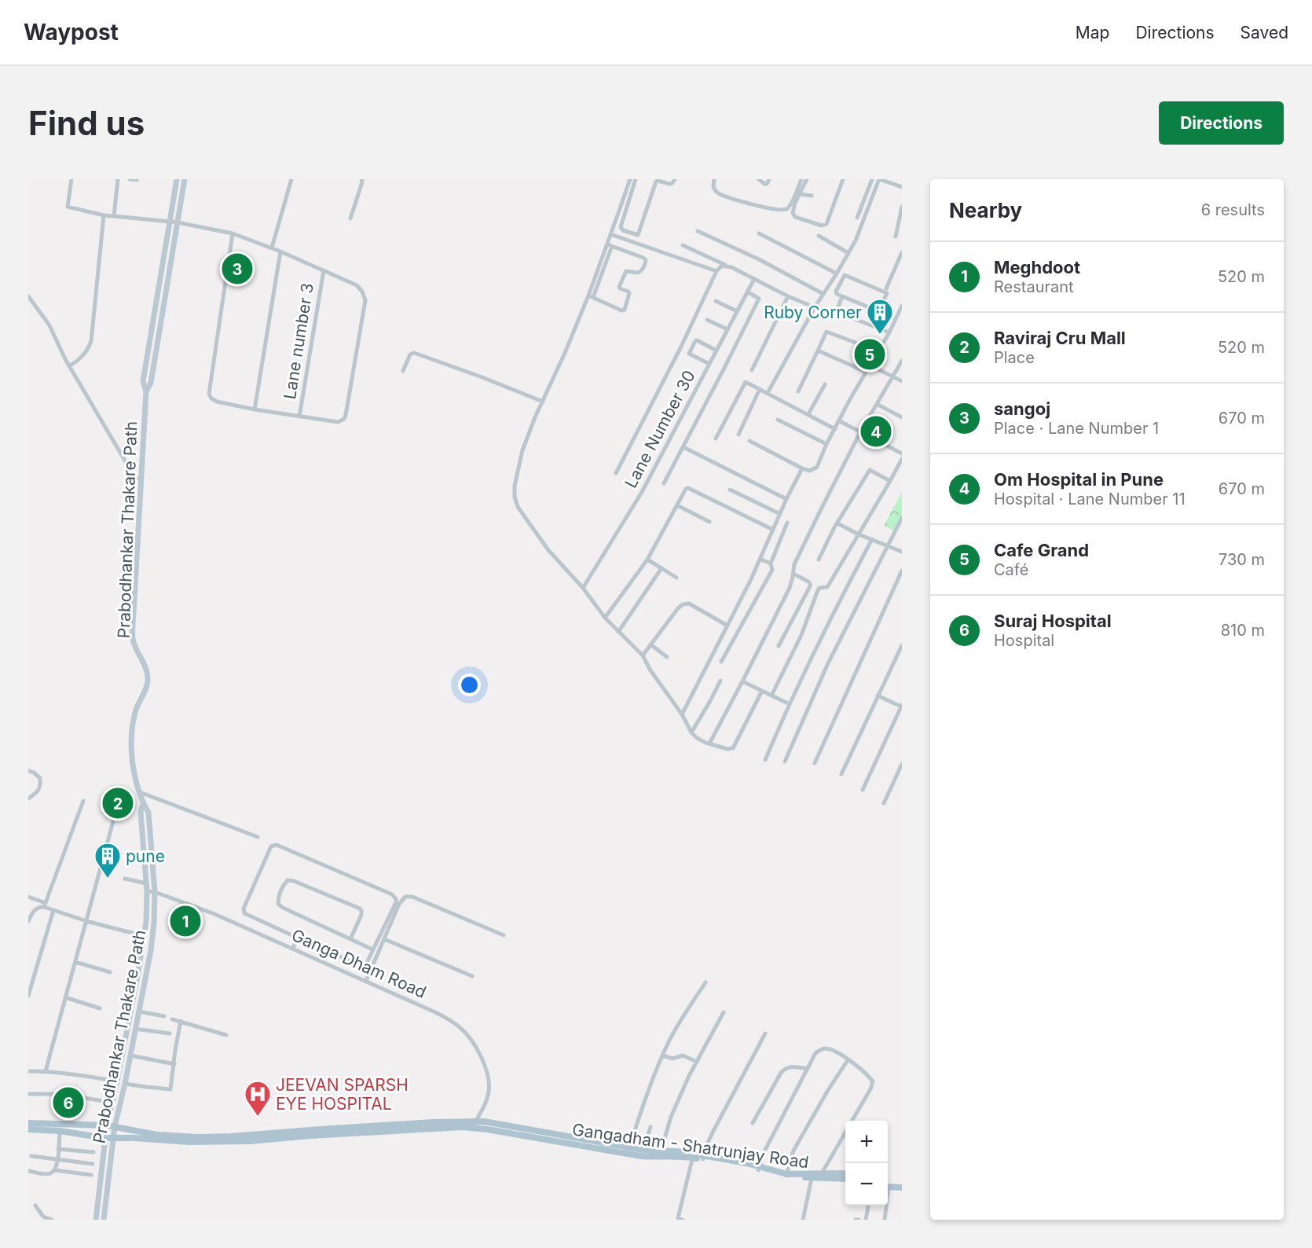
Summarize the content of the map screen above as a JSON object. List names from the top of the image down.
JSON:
{
  "streets": {
    "main road": ["Prabodhankar Thakare Path", "Gangadham - Shatrunjay Road"],
    "street": ["Lane number 3", "Lane Number 30", "Ganga Dham Road"]
  },
  "crossings": [
    ["Prabodhankar Thakare Path", "Ganga Dham Road"],
    ["Prabodhankar Thakare Path", "Gangadham - Shatrunjay Road"],
    ["Ganga Dham Road", "Gangadham - Shatrunjay Road"]
  ],
  "places": {
    "building": ["Ruby Corner", "pune"],
    "hospital": ["JEEVAN SPARSH EYE HOSPITAL"]
  },
  "page": {
    "header": "Waypost",
    "nav": ["Map", "Directions", "Saved"],
    "buttons": "Directions",
    "title": "Find us",
    "heading": ["Nearby", "6 results"],
    "list": [
      {
        "mark": "1",
        "name": "Meghdoot",
        "note": "Restaurant",
        "value": "520 m"
      },
      {
        "mark": "2",
        "name": "Raviraj Cru Mall",
        "note": "Place",
        "value": "520 m"
      },
      {
        "mark": "3",
        "name": "sangoj",
        "note": "Place · Lane Number 1",
        "value": "670 m"
      },
      {
        "mark": "4",
        "name": "Om Hospital in Pune",
        "note": "Hospital · Lane Number 11",
        "value": "670 m"
      },
      {
        "mark": "5",
        "name": "Cafe Grand",
        "note": "Café",
        "value": "730 m"
      },
      {
        "mark": "6",
        "name": "Suraj Hospital",
        "note": "Hospital",
        "value": "810 m"
      }
    ],
    "pins": [
      "3",
      "5",
      "4",
      "2",
      "1",
      "6"
    ],
    "map_buttons": ["+", "−"]
  }
}
